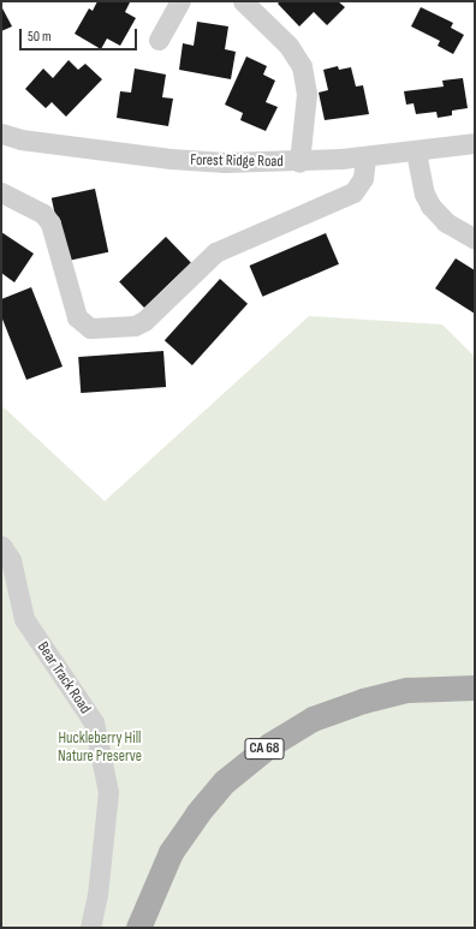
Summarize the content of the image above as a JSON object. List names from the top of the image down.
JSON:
{
  "streets": {
    "main road": ["CA 68"],
    "street": ["Forest Ridge Road", "Bear Track Road"]
  },
  "parks": ["Huckleberry Hill Nature Preserve"],
  "scale_bar": "50 m"
}
